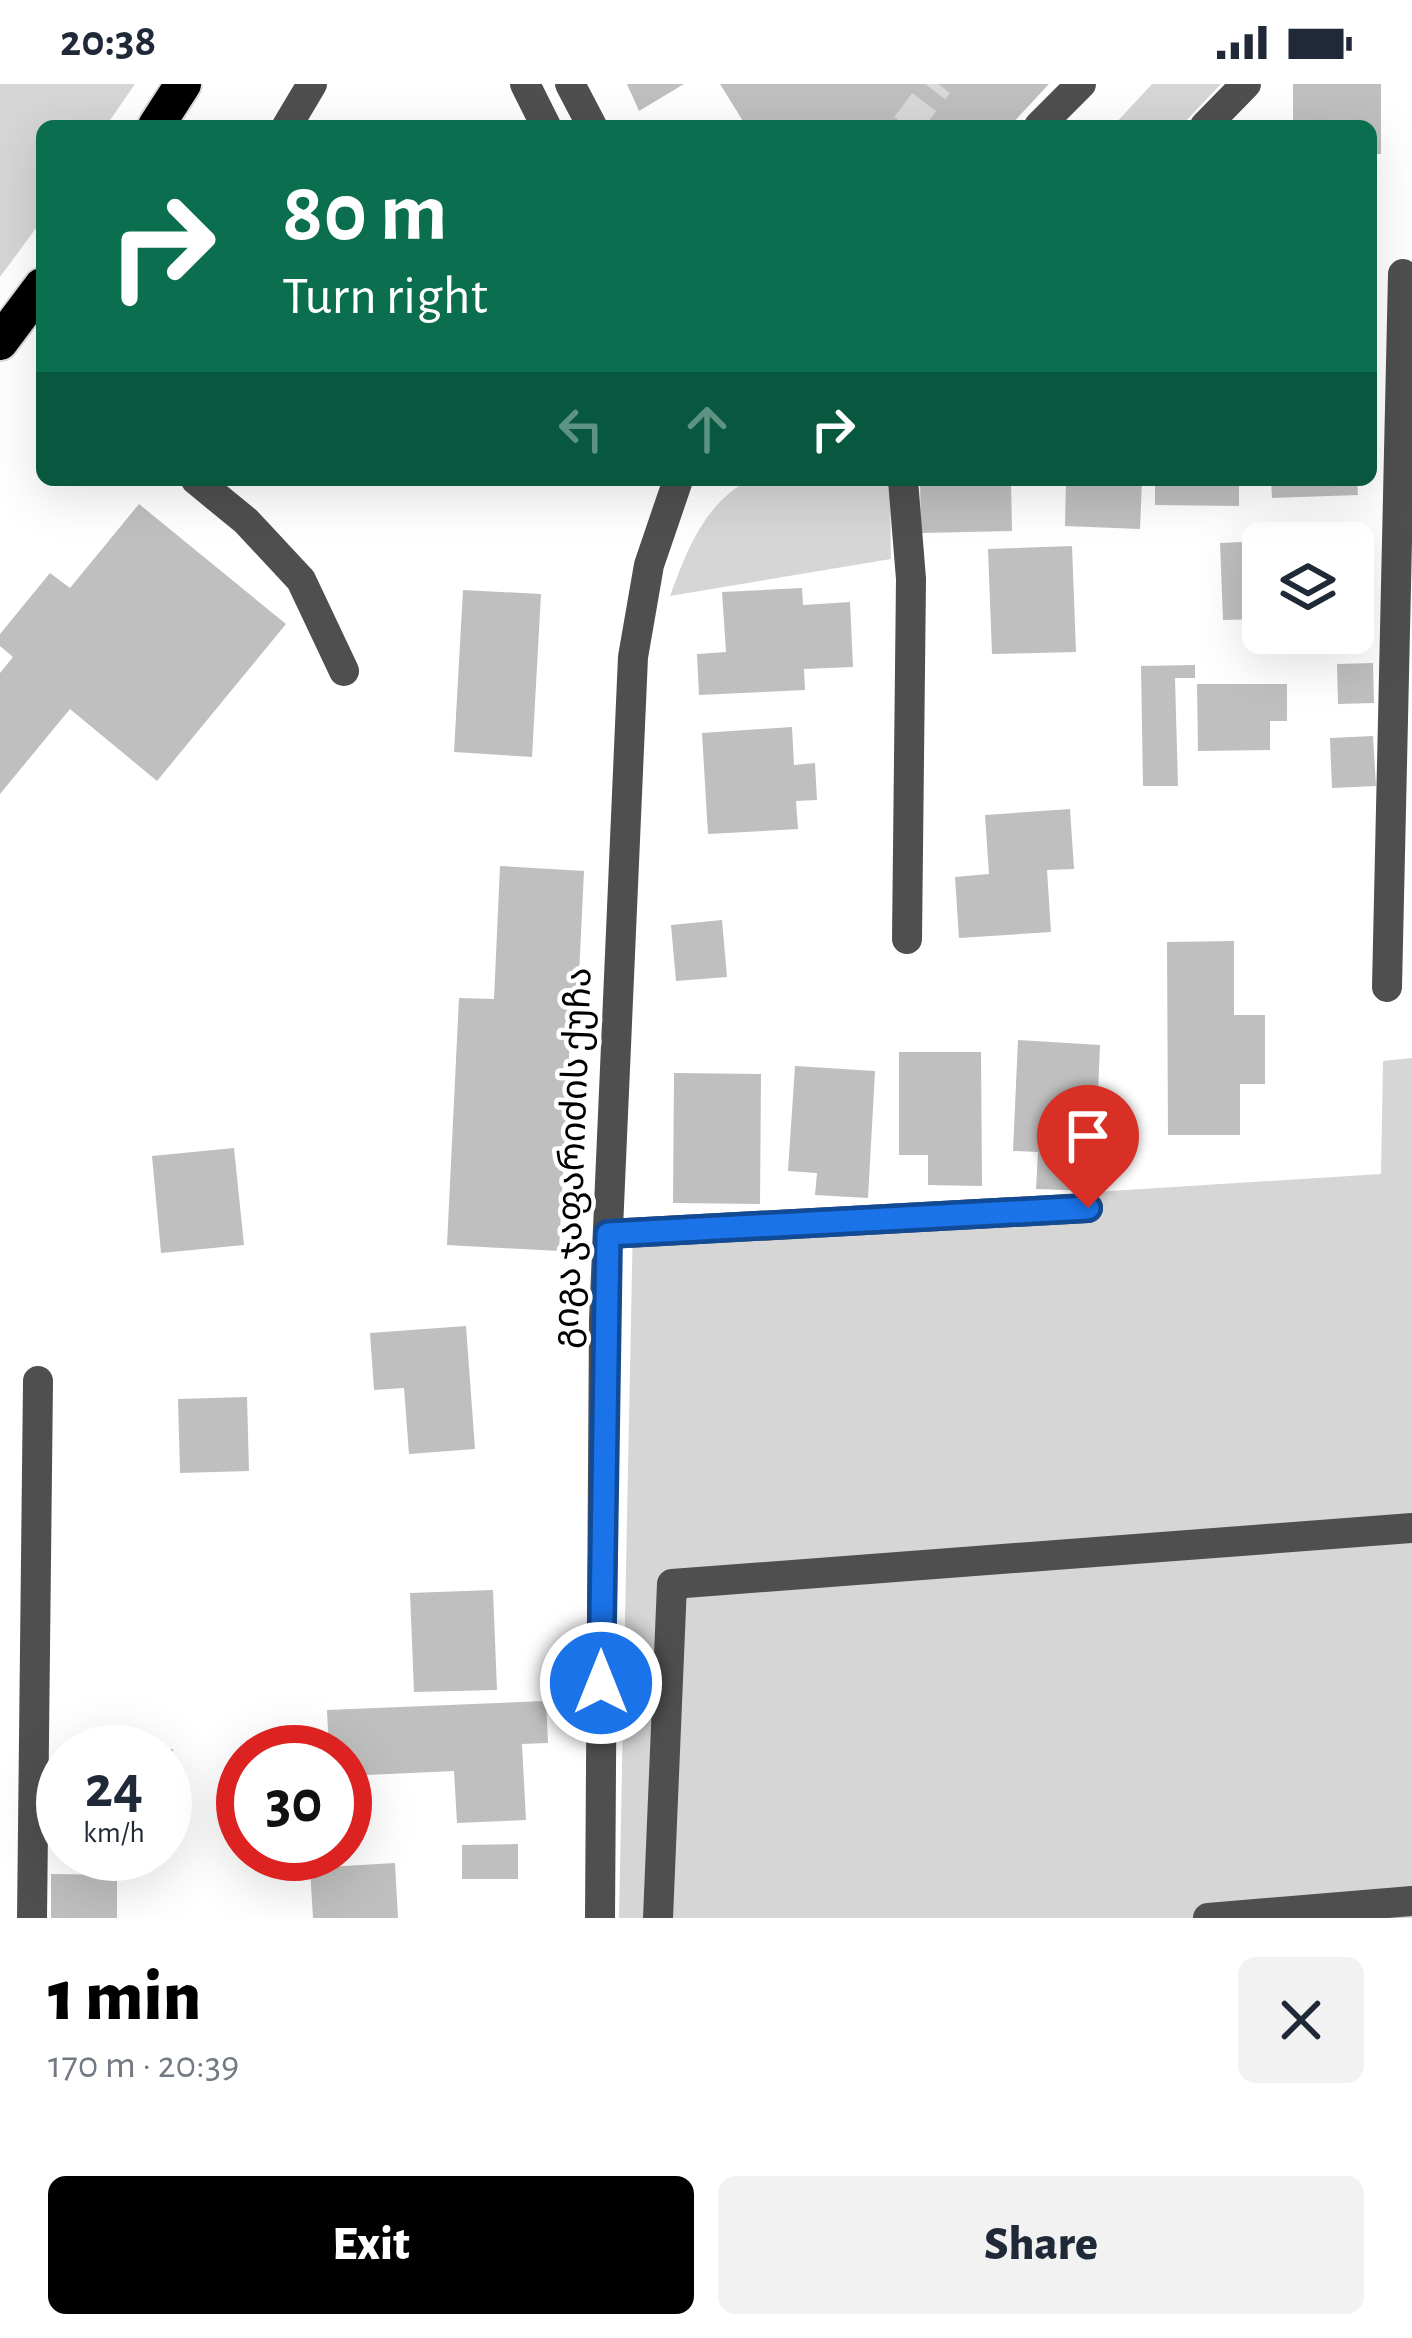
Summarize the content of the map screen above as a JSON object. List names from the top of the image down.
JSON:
{
  "streets": {
    "street": ["გიგა ჯაფარიძის ქუჩა"]
  },
  "page": {
    "status": "20:38",
    "turn": ["80 m", "Turn right"],
    "speed": "24 km/h",
    "limit": "30",
    "heading": ["1 min", "170 m · 20:39"],
    "buttons": ["Exit", "Share"]
  }
}
